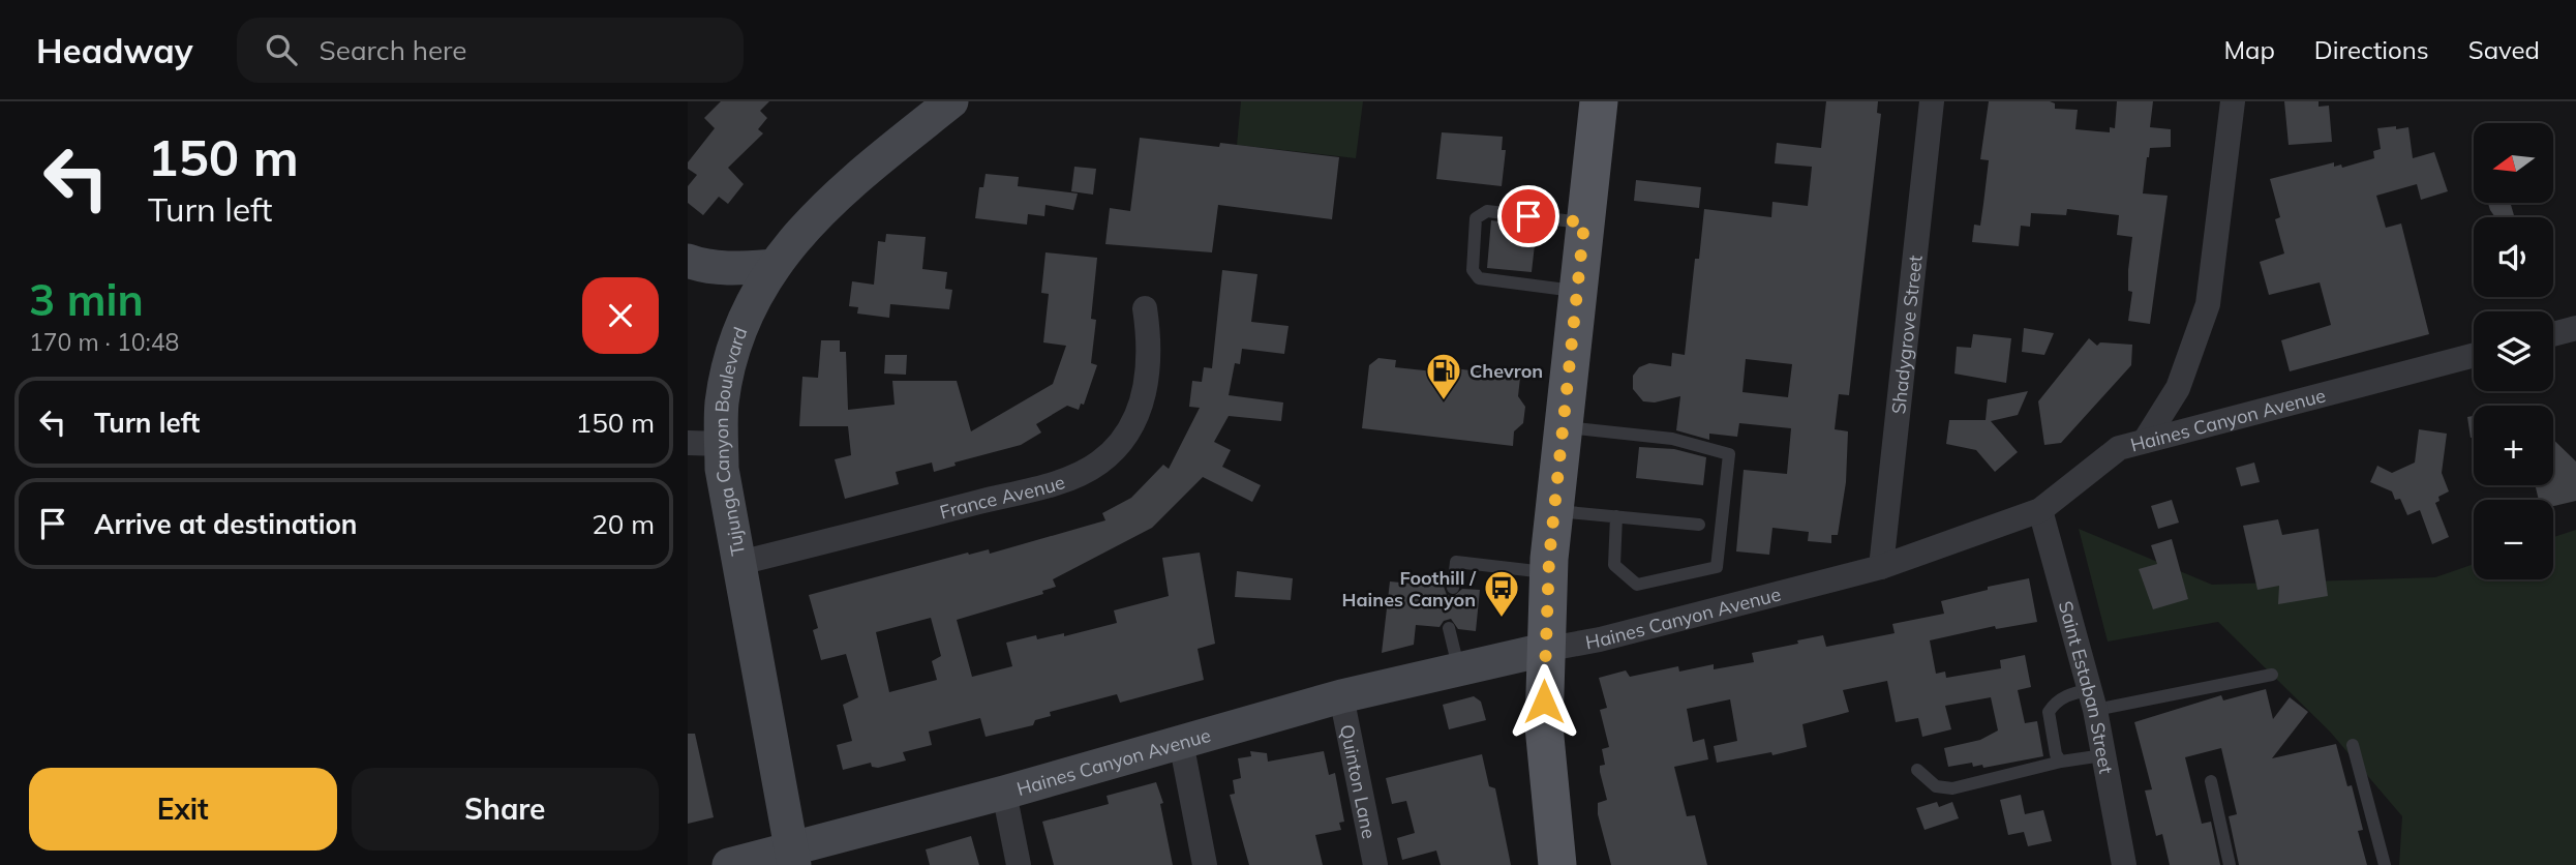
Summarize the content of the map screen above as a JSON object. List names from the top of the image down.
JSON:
{
  "streets": {
    "main road": ["Haines Canyon Avenue", "Tujunga Canyon Boulevard"],
    "street": [
      "Shadygrove Street",
      "France Avenue",
      "Saint Estaban Street",
      "Quinton Lane"
    ]
  },
  "crossings": [
    ["Shadygrove Street", "Haines Canyon Avenue"],
    ["Haines Canyon Avenue", "Tujunga Canyon Boulevard"],
    ["Haines Canyon Avenue", "Saint Estaban Street"],
    ["Haines Canyon Avenue", "Quinton Lane"],
    ["Tujunga Canyon Boulevard", "France Avenue"]
  ],
  "places": {
    "fuel station": ["Chevron"],
    "bus stop": ["Foothill / Haines Canyon"]
  },
  "north": "left",
  "page": {
    "header": "Headway",
    "search": "Search here",
    "nav": ["Map", "Directions", "Saved"],
    "turn": ["150 m", "Turn left"],
    "map_buttons": ["+", "−"],
    "heading": ["3 min", "170 m · 10:48"],
    "list": [
      {
        "name": "Turn left",
        "value": "150 m"
      },
      {
        "name": "Arrive at destination",
        "value": "20 m"
      }
    ],
    "buttons": ["Exit", "Share"]
  }
}
